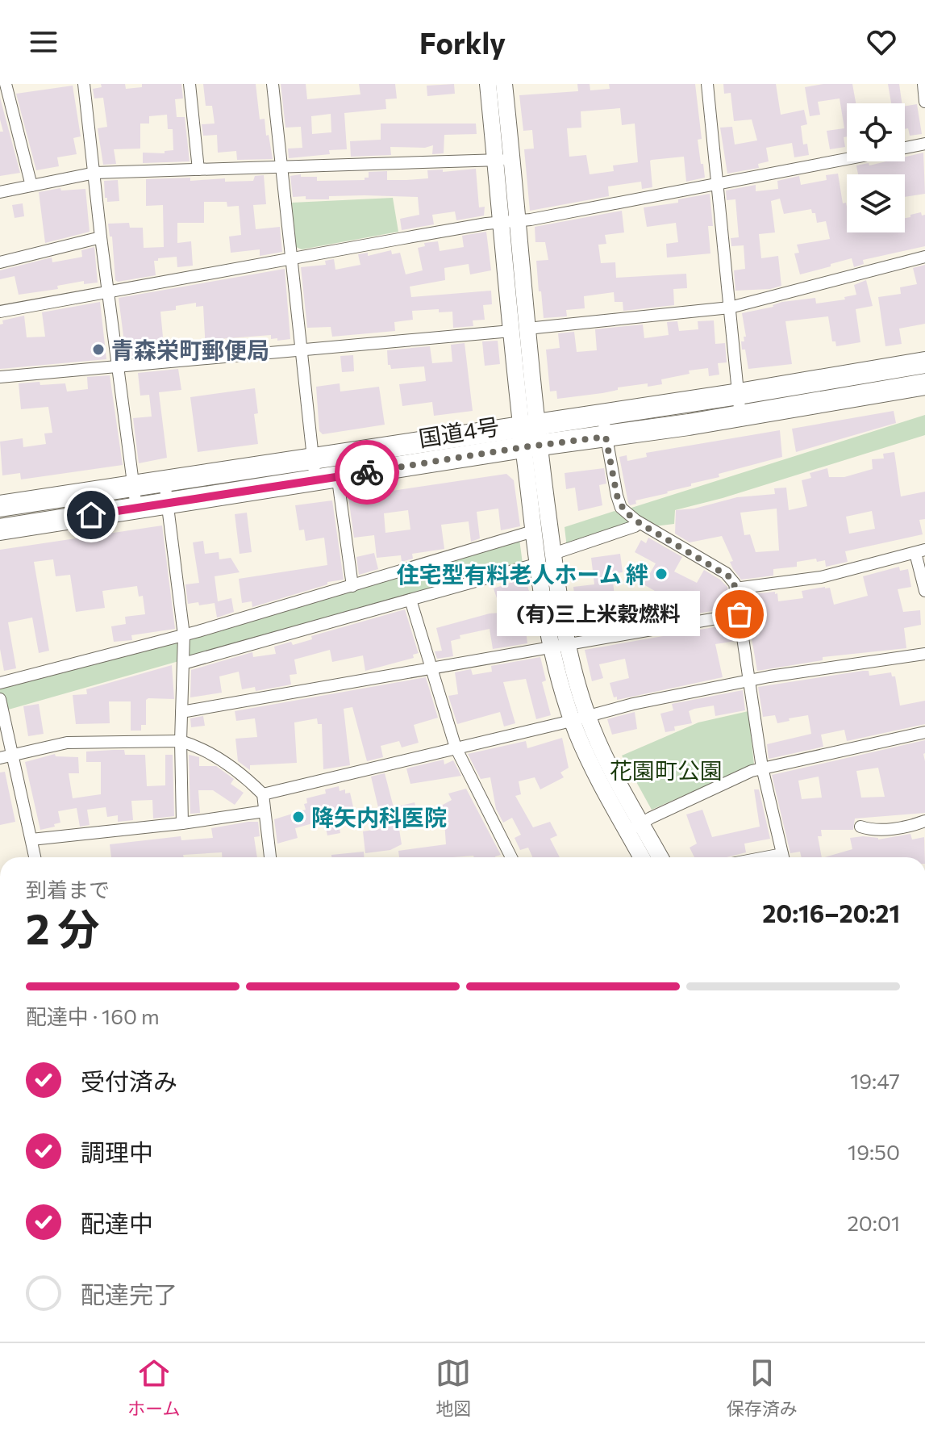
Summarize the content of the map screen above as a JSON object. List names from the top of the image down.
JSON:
{
  "streets": {
    "highway": ["国道4号"]
  },
  "parks": ["花園町公園"],
  "places": [
    "青森栄町郵便局",
    "住宅型有料老人ホーム 絆",
    "(有)三上米穀燃料",
    "降矢内科医院"
  ],
  "page": {
    "header": "Forkly",
    "bubble": "(有)三上米穀燃料",
    "heading": ["2 分", "到着まで", "20:16–20:21"],
    "bar": "配達中 · 160 m",
    "list": [
      ["受付済み", "19:47"],
      ["調理中", "19:50"],
      ["配達中", "20:01"],
      "配達完了"
    ],
    "tabs": ["ホーム", "地図", "保存済み"]
  }
}
